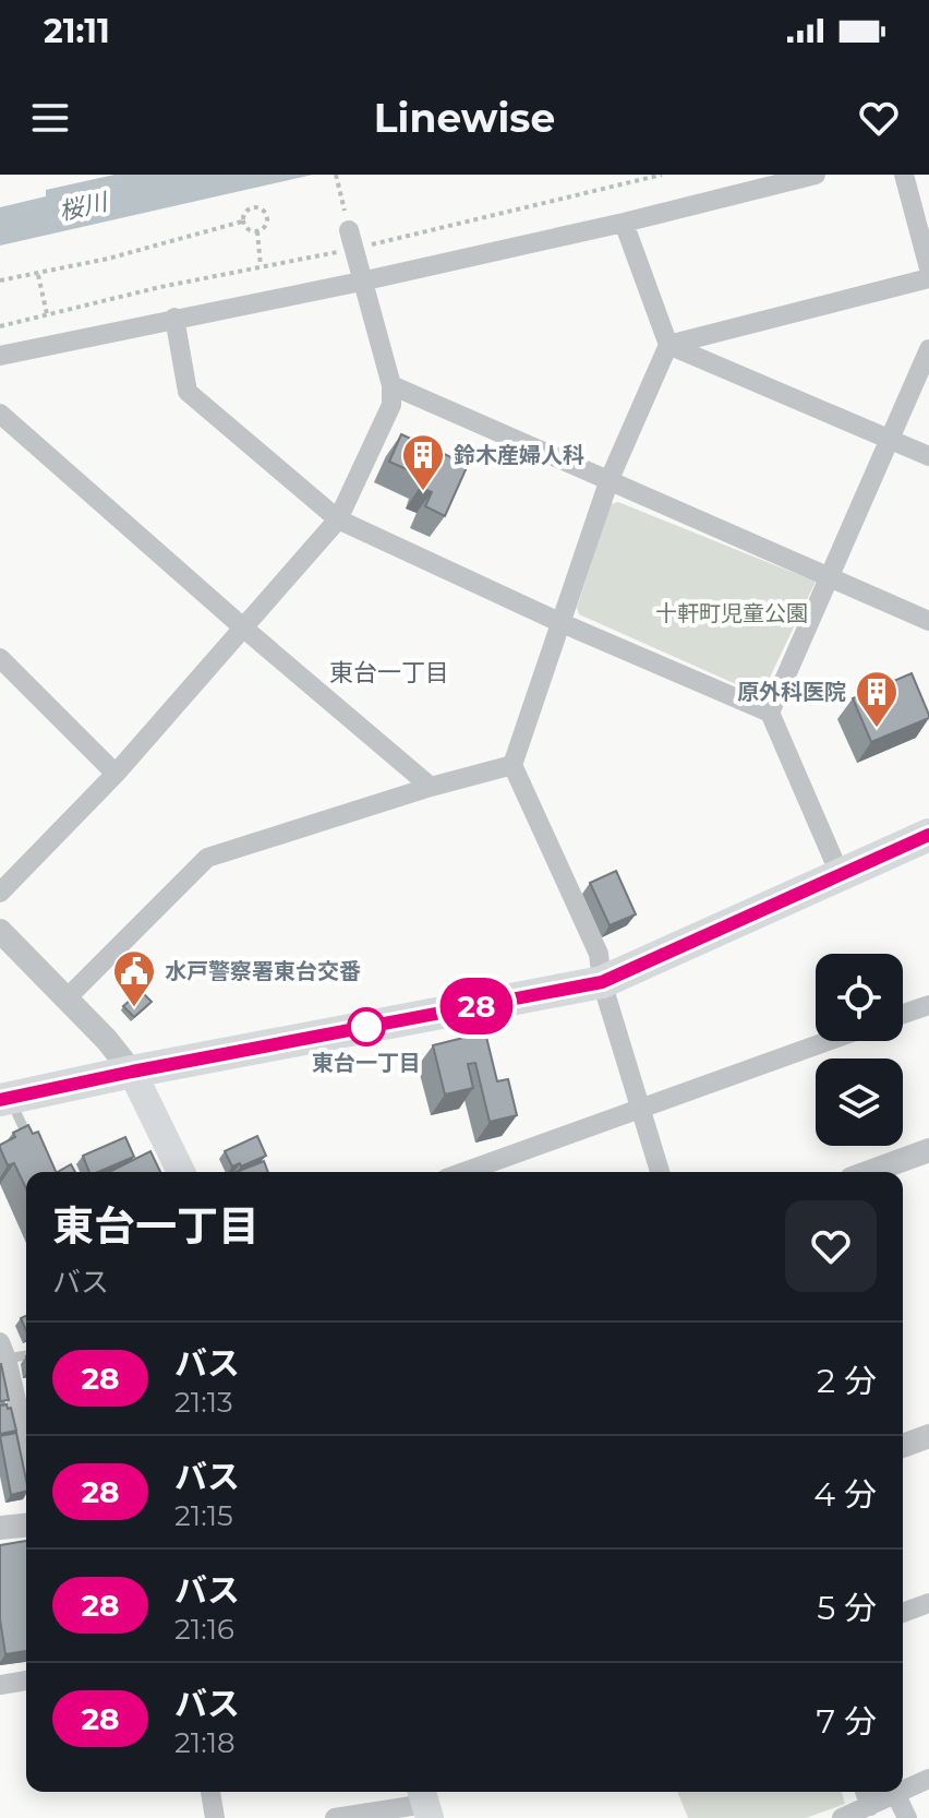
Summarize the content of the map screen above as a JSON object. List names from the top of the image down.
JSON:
{
  "districts": ["東台一丁目"],
  "water": ["桜川"],
  "parks": ["十軒町児童公園"],
  "places": {
    "building": ["鈴木産婦人科", "原外科医院"],
    "public building": ["水戸警察署東台交番"],
    "other": ["東台一丁目"]
  },
  "lines": ["bus line 28"],
  "page": {
    "status": "21:11",
    "header": "Linewise",
    "on_map": "28",
    "heading": ["東台一丁目", "バス"],
    "list": [
      {
        "mark": "28",
        "name": "バス",
        "note": "21:13",
        "value": "2 分"
      },
      {
        "mark": "28",
        "name": "バス",
        "note": "21:15",
        "value": "4 分"
      },
      {
        "mark": "28",
        "name": "バス",
        "note": "21:16",
        "value": "5 分"
      },
      {
        "mark": "28",
        "name": "バス",
        "note": "21:18",
        "value": "7 分"
      }
    ]
  }
}
